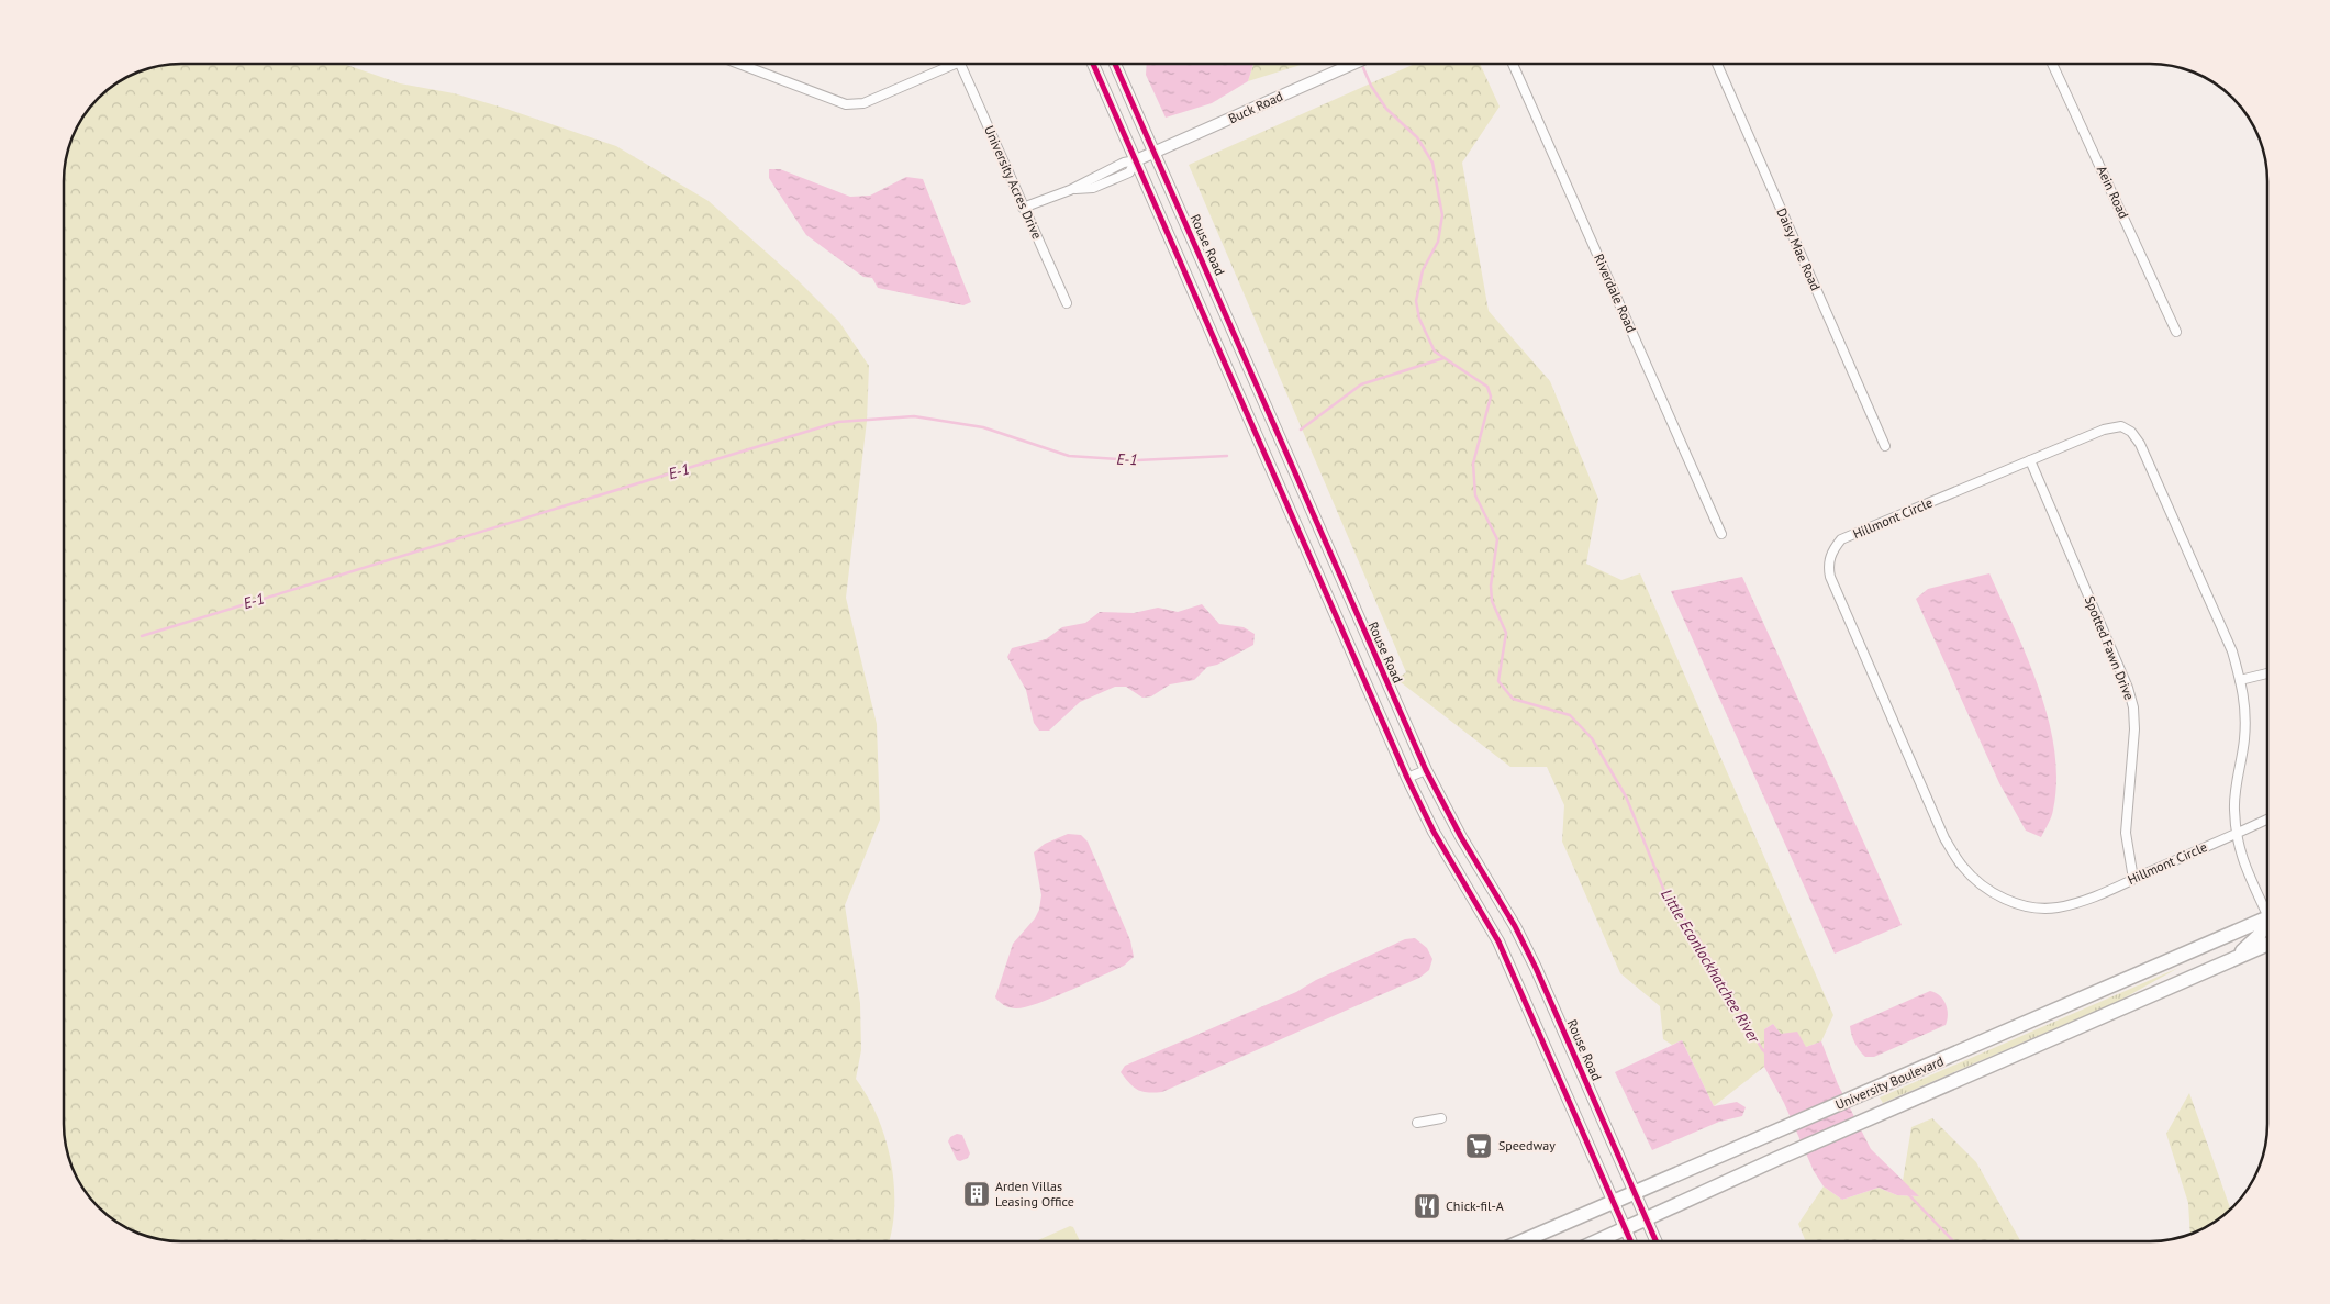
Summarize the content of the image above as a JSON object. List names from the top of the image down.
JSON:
{
  "streets": {
    "main road": ["University Boulevard"],
    "street": [
      "Buck Road",
      "University Acres Drive",
      "Aein Road",
      "Rouse Road",
      "Daisy Mae Road",
      "Riverdale Road",
      "Hillmont Circle",
      "Spotted Fawn Drive"
    ]
  },
  "crossings": [
    ["Buck Road", "University Acres Drive"],
    ["Buck Road", "Rouse Road"],
    ["Rouse Road", "University Boulevard"],
    ["Hillmont Circle", "Spotted Fawn Drive"]
  ],
  "water": ["E-1", "Little Econlockhatchee River"],
  "places": {
    "supermarket": ["Speedway"],
    "building": ["Arden Villas Leasing Office"],
    "restaurant": ["Chick-fil-A"]
  }
}
